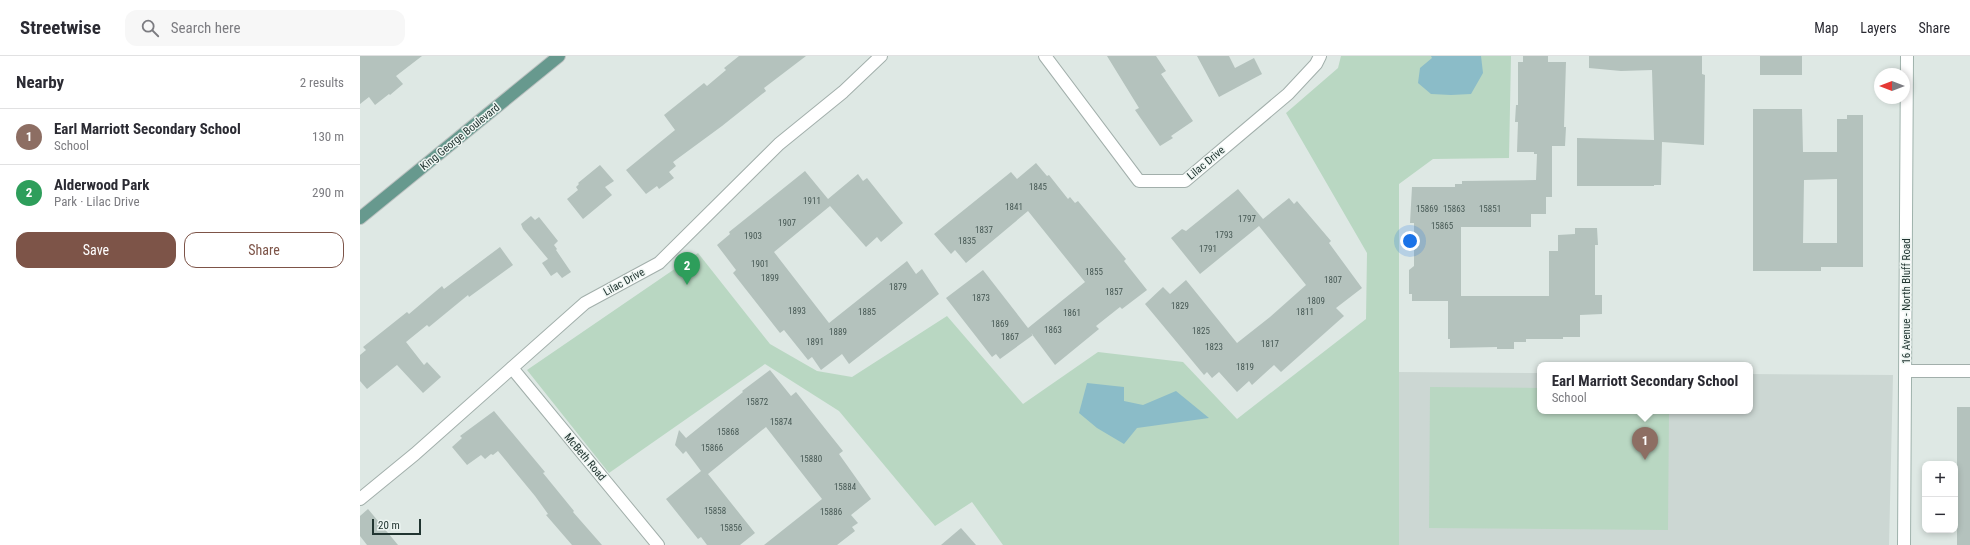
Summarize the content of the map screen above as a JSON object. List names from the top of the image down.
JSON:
{
  "streets": {
    "main road": ["King George Boulevard"],
    "street": ["Lilac Drive", "16 Avenue - North Bluff Road", "McBeth Road"]
  },
  "crossings": [
    ["Lilac Drive", "McBeth Road"]
  ],
  "house_numbers": [
    "1845",
    "1911",
    "1841",
    "15869",
    "15863",
    "15851",
    "1797",
    "1907",
    "15865",
    "1837",
    "1793",
    "1903",
    "1835",
    "1791",
    "1901",
    "1855",
    "1899",
    "1807",
    "1879",
    "1857",
    "1873",
    "1809",
    "1829",
    "1893",
    "1885",
    "1811",
    "1861",
    "1869",
    "1863",
    "1825",
    "1889",
    "1867",
    "1891",
    "1817",
    "1823",
    "1819",
    "15872",
    "15874",
    "15868",
    "15866",
    "15880",
    "15884",
    "15858",
    "15886",
    "15856"
  ],
  "scale_bar": "20 m",
  "north": "left",
  "page": {
    "header": "Streetwise",
    "search": "Search here",
    "nav": ["Map", "Layers", "Share"],
    "heading": ["Nearby", "2 results"],
    "list": [
      {
        "mark": "1",
        "name": "Earl Marriott Secondary School",
        "note": "School",
        "value": "130 m"
      },
      {
        "mark": "2",
        "name": "Alderwood Park",
        "note": "Park · Lilac Drive",
        "value": "290 m"
      }
    ],
    "buttons": ["Save", "Share"],
    "pins": ["2", "1"],
    "popup": ["Earl Marriott Secondary School", "School"],
    "map_buttons": ["+", "−"],
    "scale": "20 m"
  }
}
